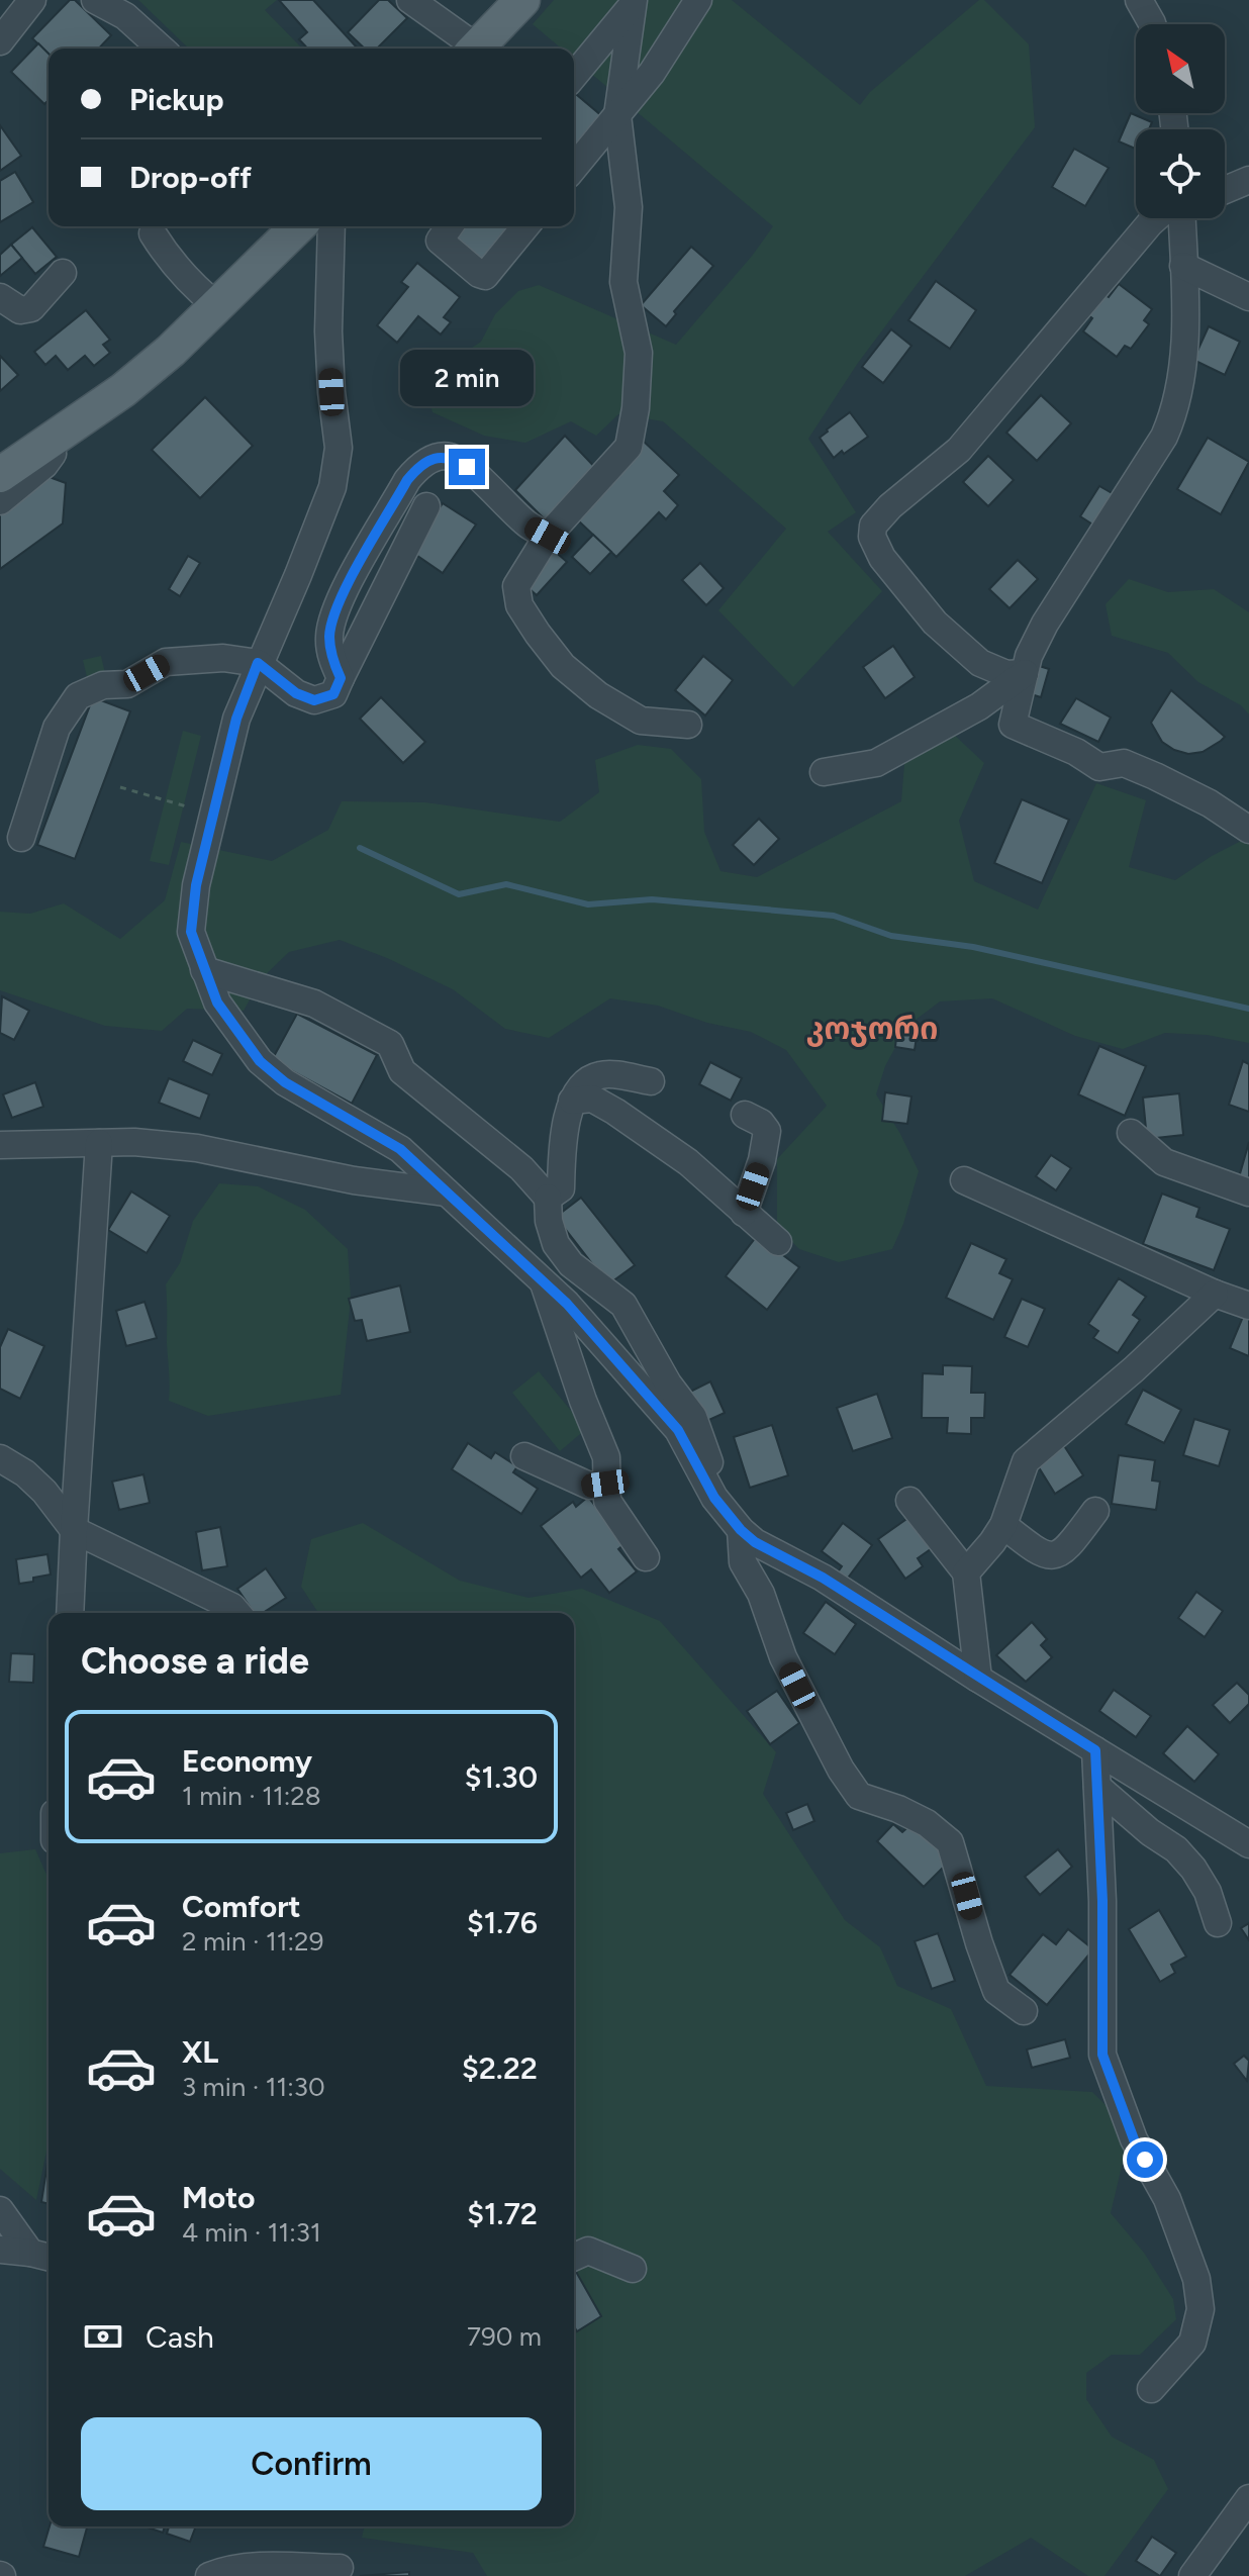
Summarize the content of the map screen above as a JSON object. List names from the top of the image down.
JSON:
{
  "districts": ["კოჯორი"],
  "north": "top left",
  "page": {
    "banner": ["Pickup", "Drop-off"],
    "bubble": "2 min",
    "heading": "Choose a ride",
    "list": [
      {
        "name": "Economy",
        "note": "1 min · 11:28",
        "value": "$1.30"
      },
      {
        "name": "Comfort",
        "note": "2 min · 11:29",
        "value": "$1.76"
      },
      {
        "name": "XL",
        "note": "3 min · 11:30",
        "value": "$2.22"
      },
      {
        "name": "Moto",
        "note": "4 min · 11:31",
        "value": "$1.72"
      }
    ],
    "pay": ["Cash", "790 m"],
    "buttons": "Confirm"
  }
}
